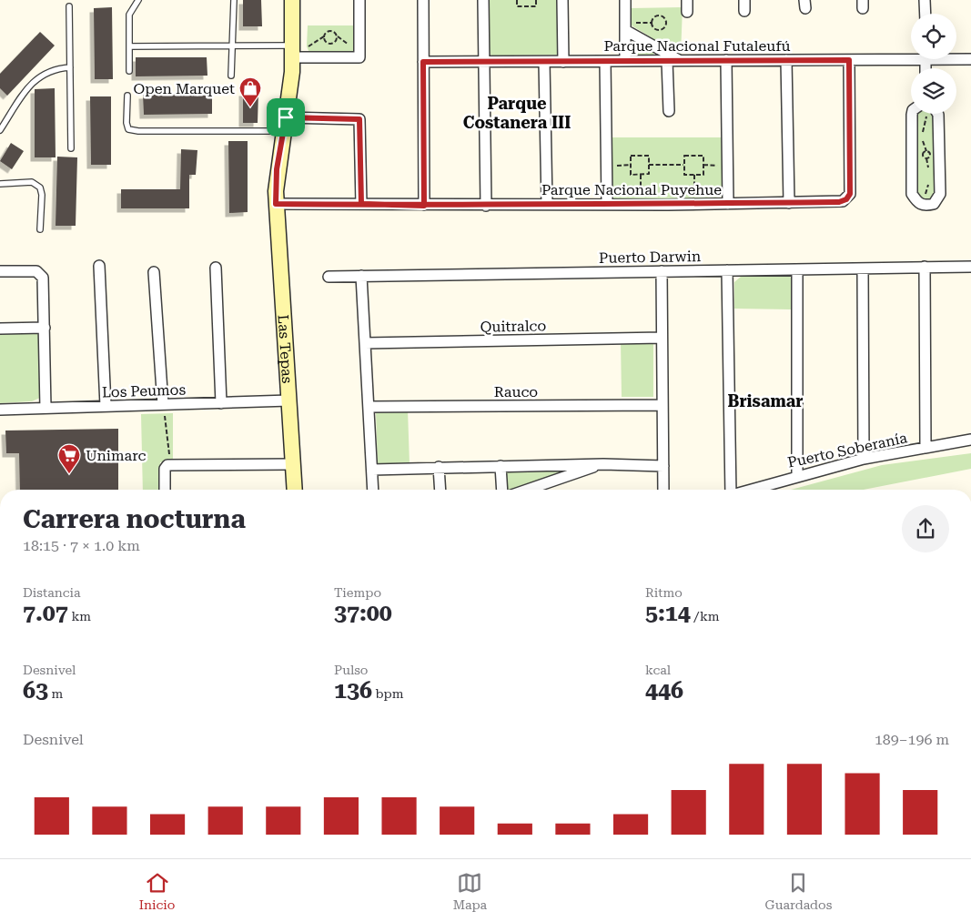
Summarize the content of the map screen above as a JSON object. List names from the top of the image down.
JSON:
{
  "streets": {
    "street": [
      "Parque Nacional Futaleufú",
      "Parque Nacional Puyehue",
      "Puerto Darwin",
      "Quitralco",
      "Las Tepas",
      "Los Peumos",
      "Rauco",
      "Puerto Soberanía"
    ]
  },
  "crossings": [
    ["Parque Nacional Futaleufú", "Parque Nacional Puyehue"],
    ["Parque Nacional Puyehue", "Las Tepas"],
    ["Las Tepas", "Los Peumos"]
  ],
  "districts": ["Parque Costanera III", "Brisamar"],
  "places": {
    "shop": ["Open Marquet"],
    "supermarket": ["Unimarc"]
  },
  "page": {
    "heading": ["Carrera nocturna", "18:15 · 7 × 1.0 km"],
    "stats": [
      ["Distancia", "7.07 km"],
      ["Tiempo", "37:00"],
      ["Ritmo", "5:14 /km"],
      ["Desnivel", "63 m"],
      ["Pulso", "136 bpm"],
      ["kcal", "446"]
    ],
    "chart": ["Desnivel", "189–196 m"],
    "tabs": ["Inicio", "Mapa", "Guardados"]
  }
}
